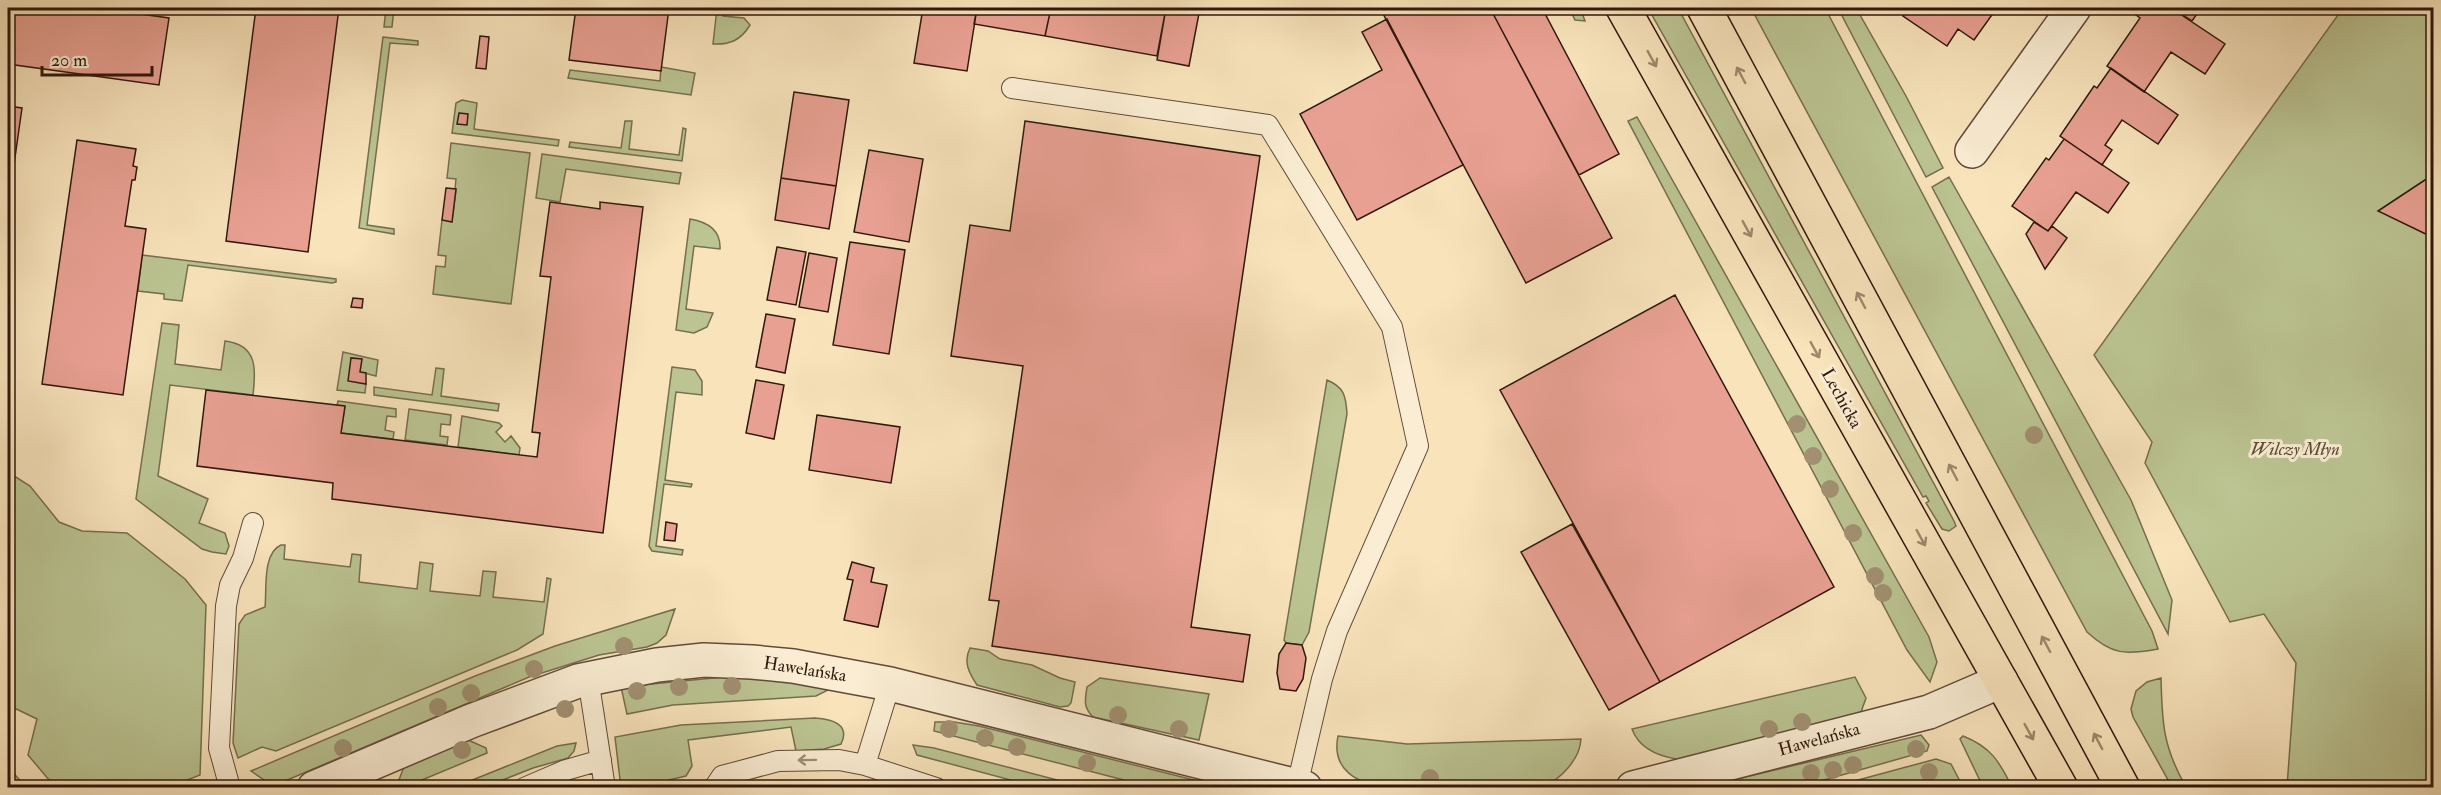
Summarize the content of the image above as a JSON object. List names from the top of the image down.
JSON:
{
  "streets": {
    "main road": ["Lechicka"],
    "street": ["Hawelańska"]
  },
  "crossings": [
    ["Lechicka", "Hawelańska"]
  ],
  "parks": ["Wilczy Młyn"],
  "scale_bar": "20 m"
}
